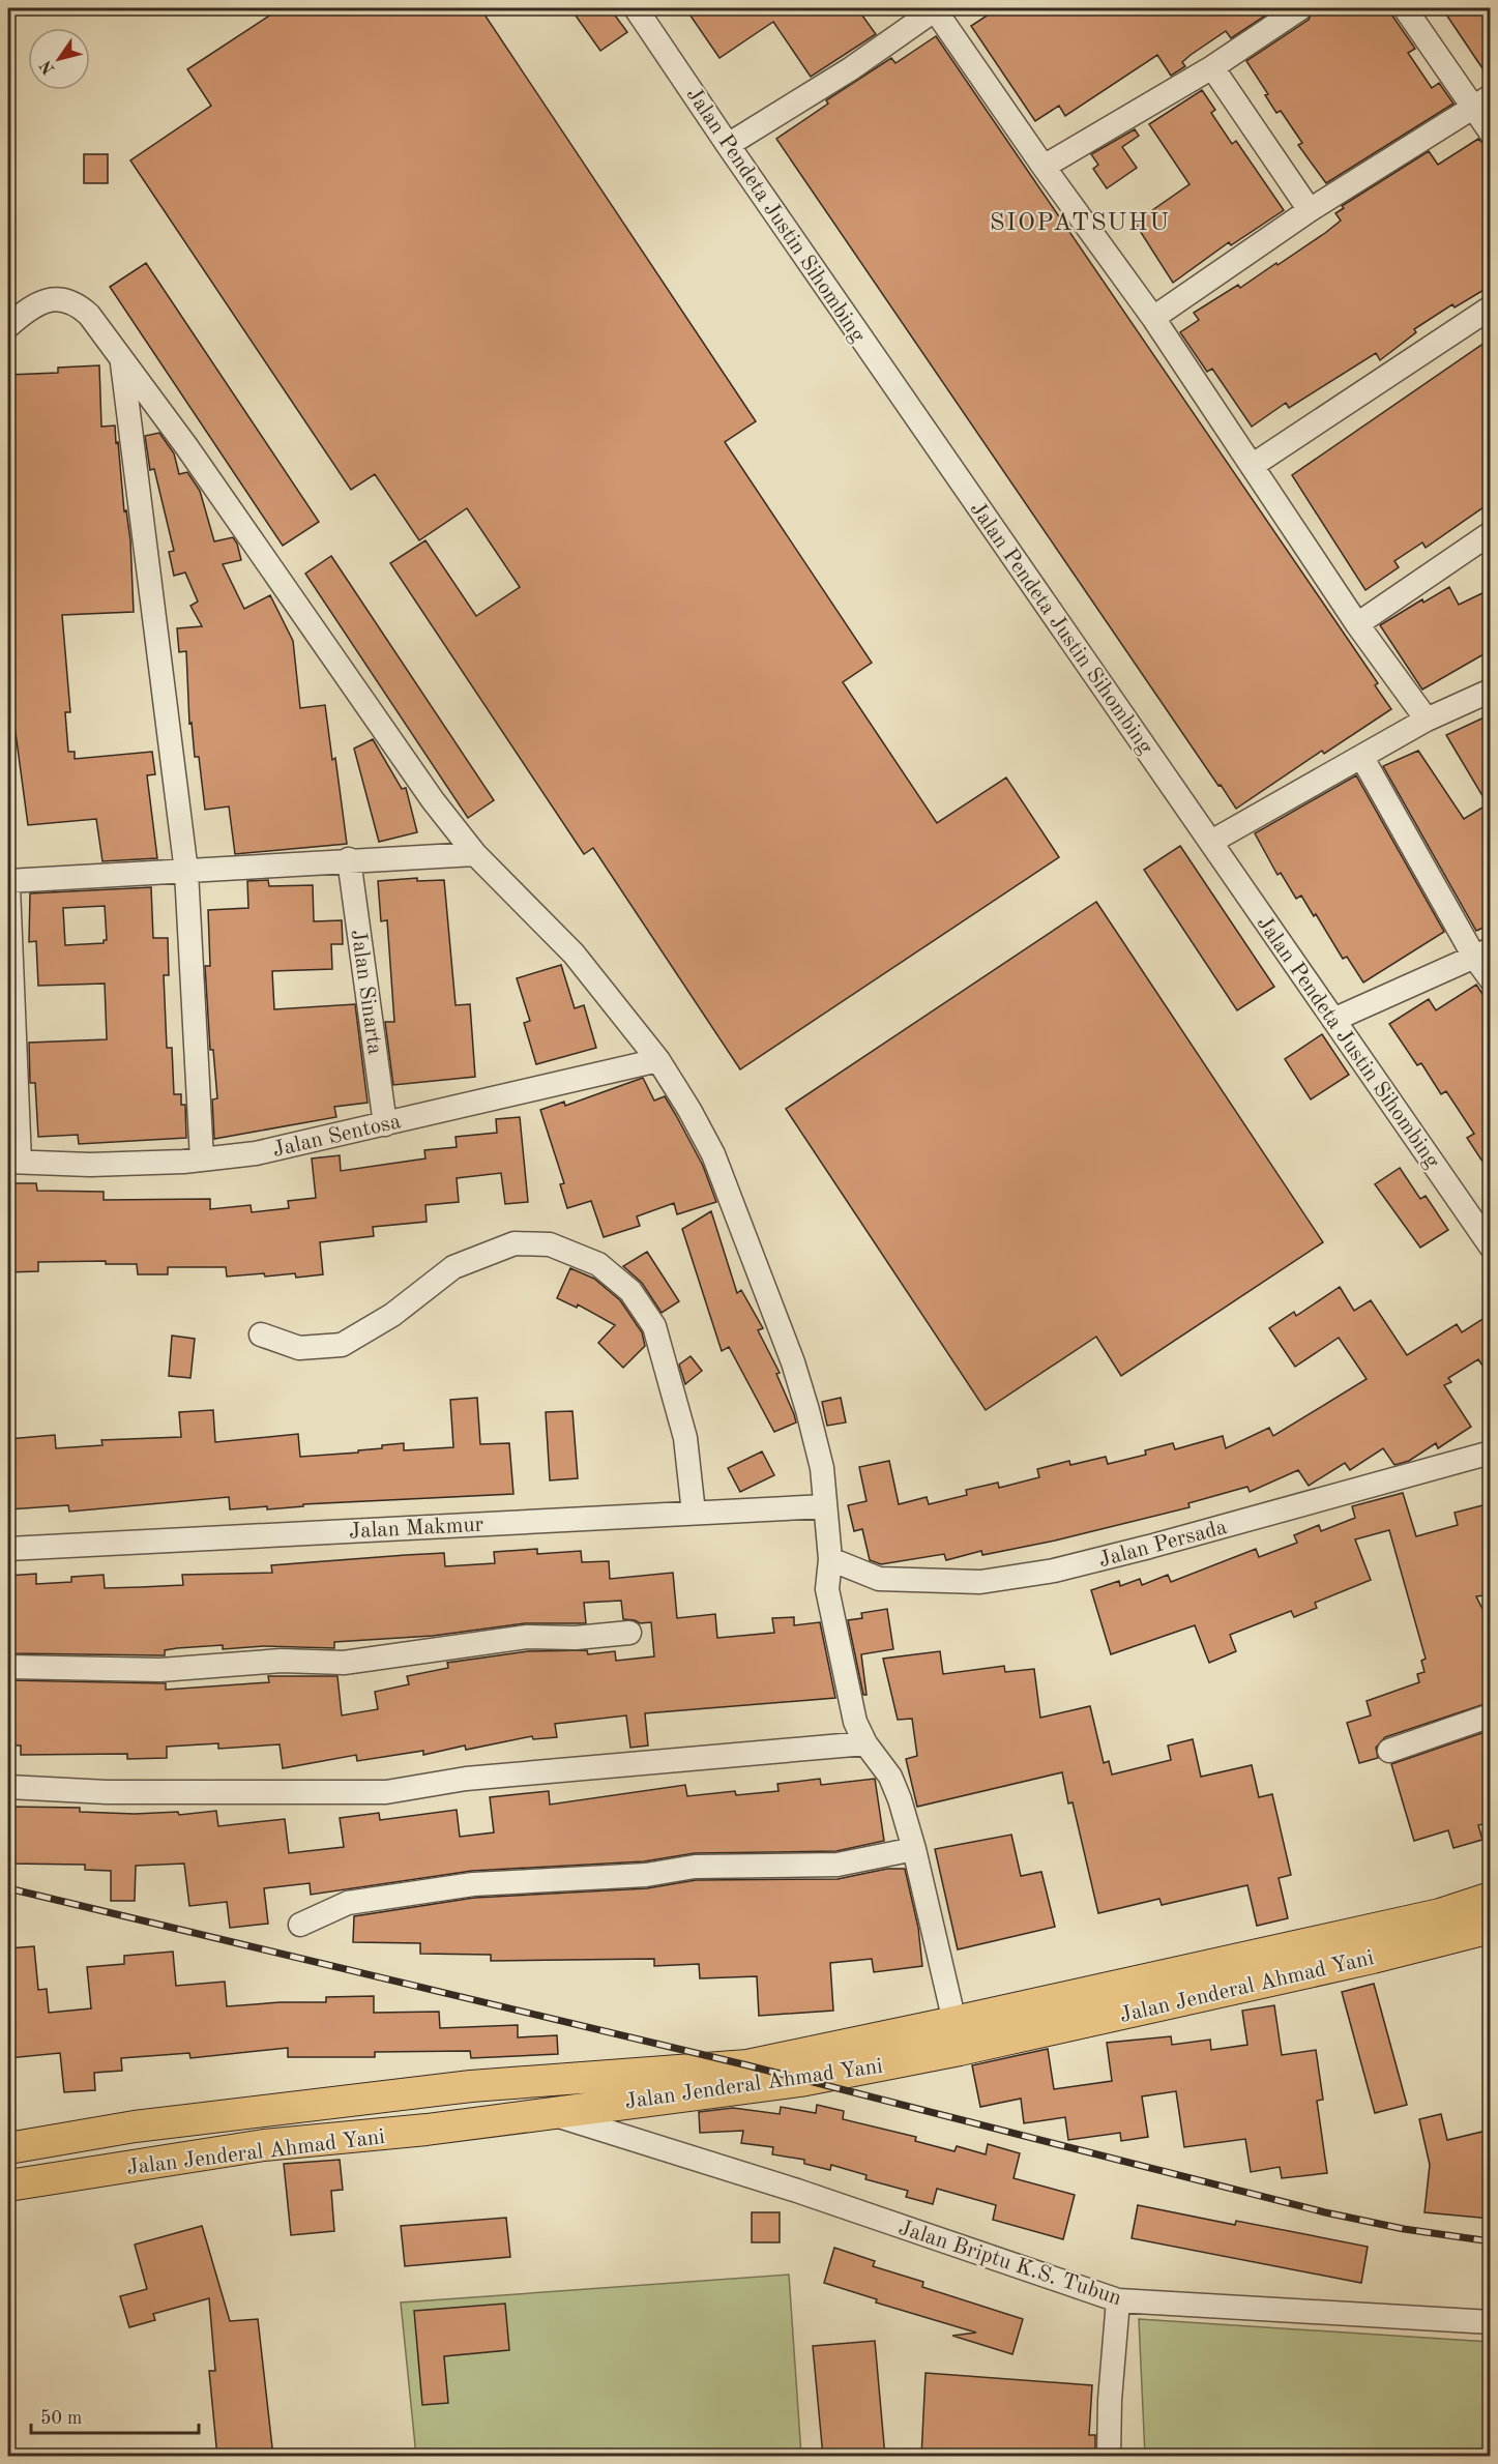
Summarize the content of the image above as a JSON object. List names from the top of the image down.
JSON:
{
  "streets": {
    "main road": ["Jalan Jenderal Ahmad Yani"],
    "street": [
      "Jalan Pendeta Justin Sihombing",
      "Jalan Sinarta",
      "Jalan Sentosa",
      "Jalan Makmur",
      "Jalan Persada",
      "Jalan Briptu K.S. Tubun"
    ]
  },
  "crossings": [
    ["Jalan Sinarta", "Jalan Sentosa"],
    ["Jalan Jenderal Ahmad Yani", "Jalan Briptu K.S. Tubun"]
  ],
  "districts": ["SIOPATSUHU"],
  "scale_bar": "50 m",
  "north": "bottom left"
}
